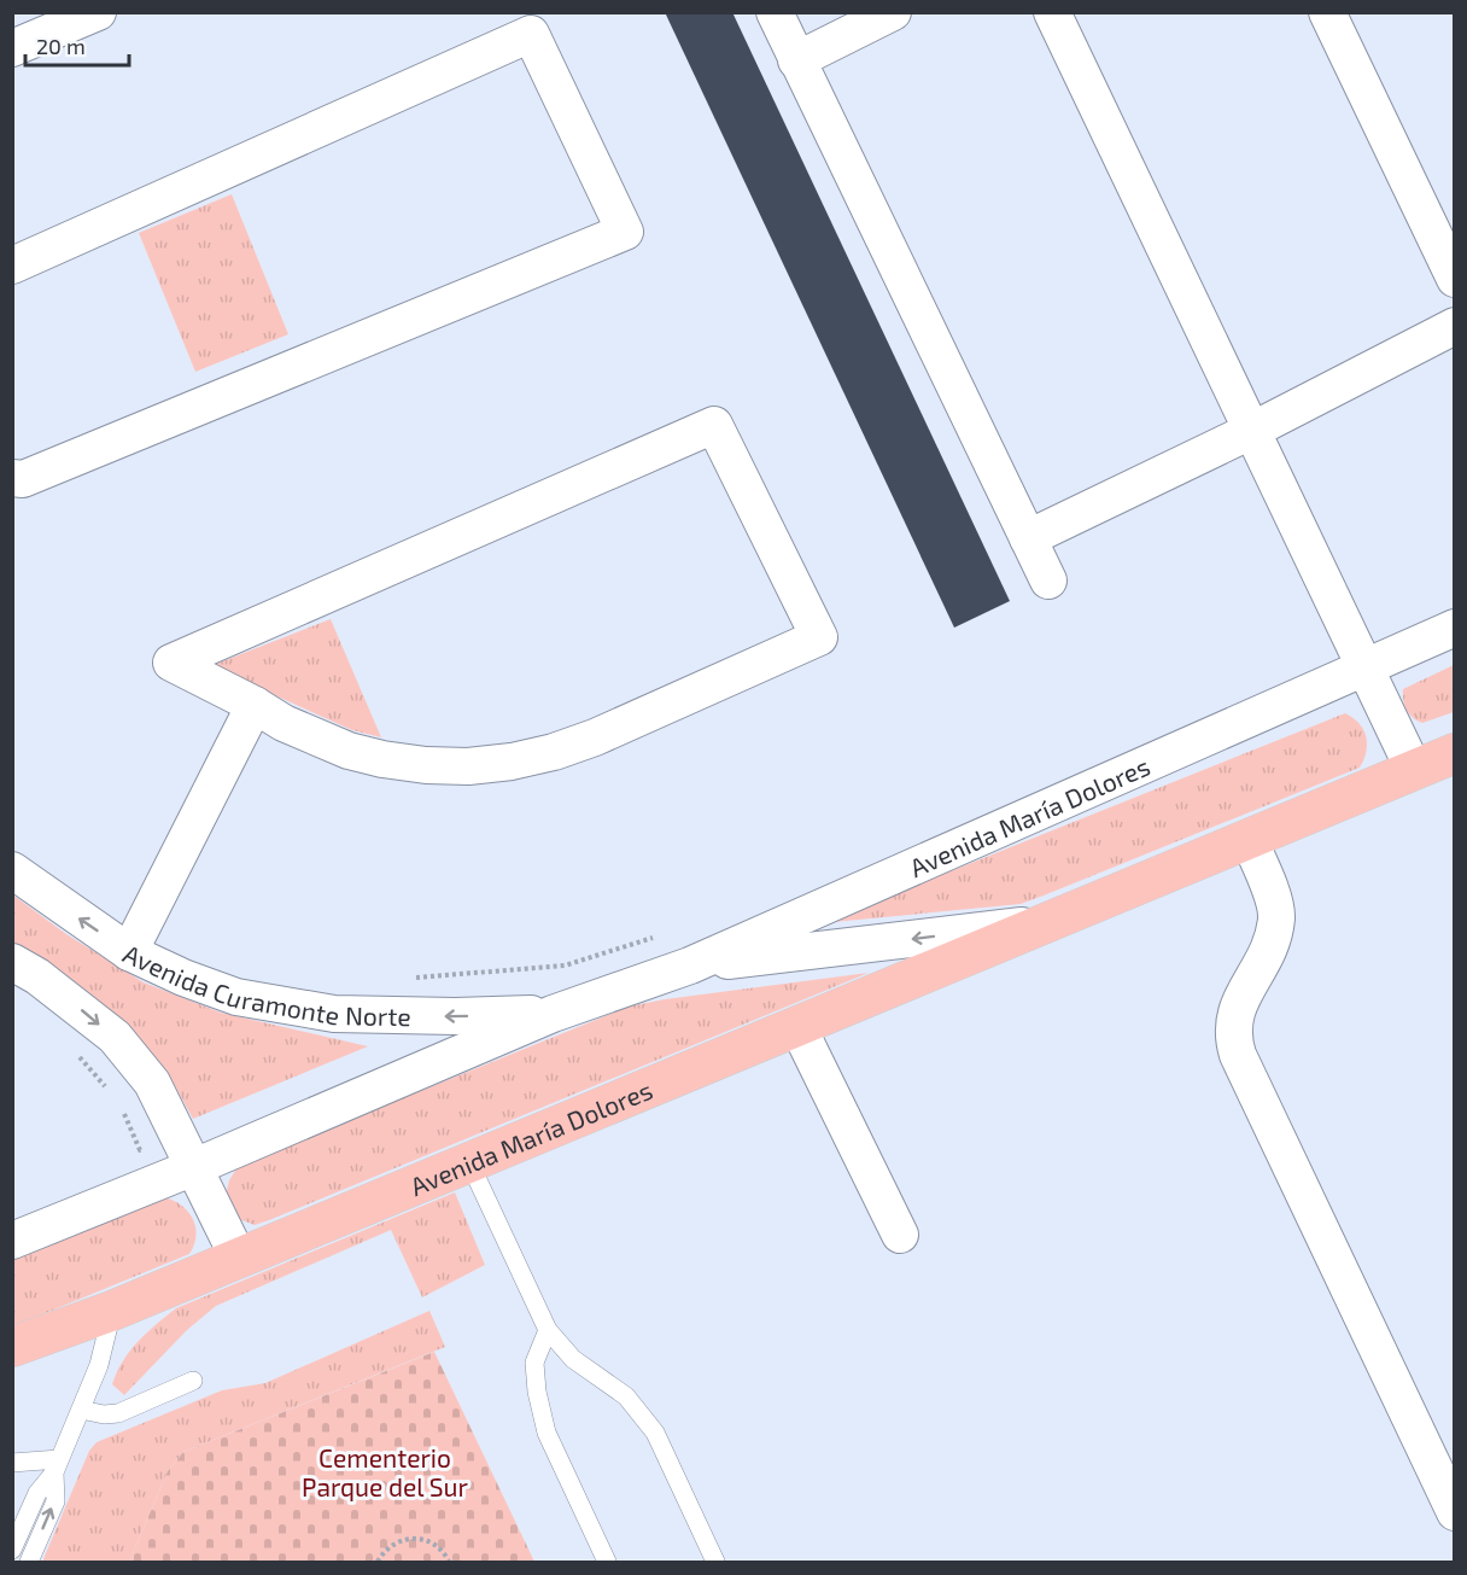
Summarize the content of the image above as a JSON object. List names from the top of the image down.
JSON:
{
  "streets": {
    "main road": ["Avenida María Dolores"],
    "street": ["Avenida Curamonte Norte"]
  },
  "crossings": [
    ["Avenida María Dolores", "Avenida Curamonte Norte"]
  ],
  "one_way": ["Avenida Curamonte Norte"],
  "parks": ["Cementerio Parque del Sur"],
  "scale_bar": "20 m"
}
